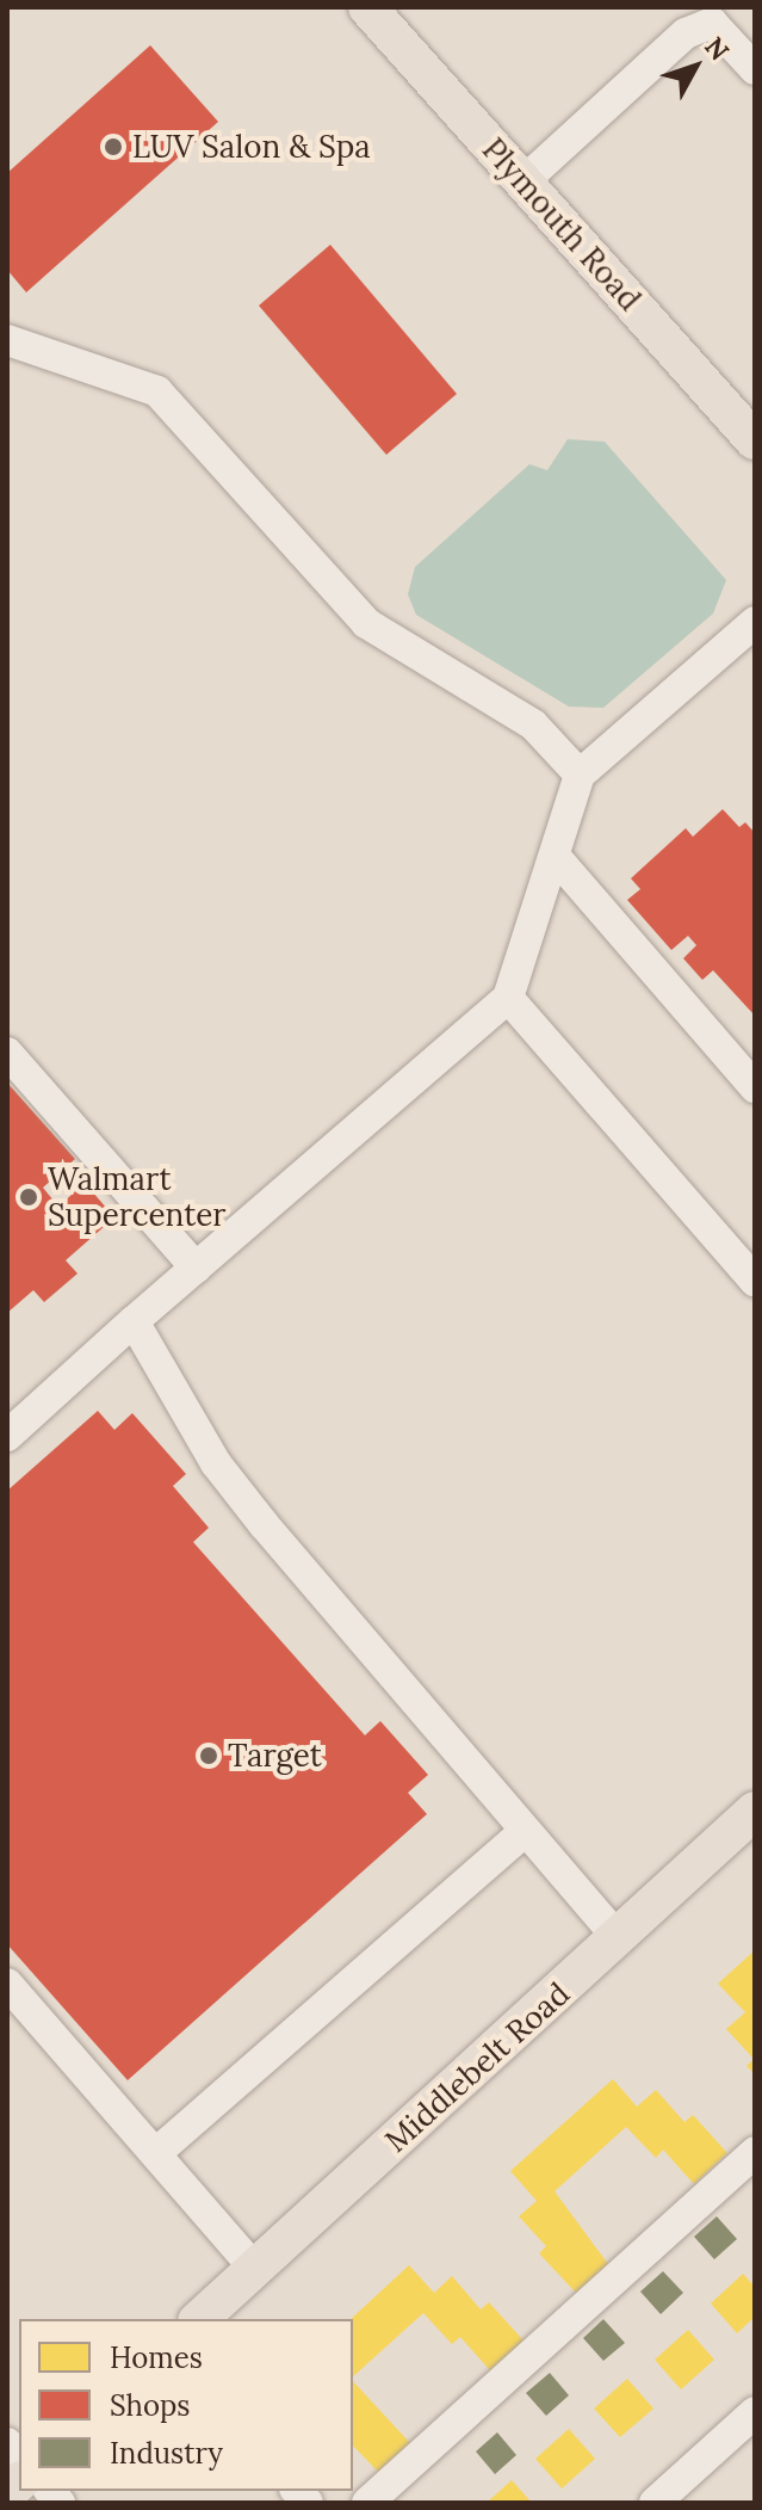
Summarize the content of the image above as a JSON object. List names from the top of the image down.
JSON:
{
  "streets": {
    "main road": ["Plymouth Road", "Middlebelt Road"]
  },
  "places": ["LUV Salon & Spa", "Walmart Supercenter", "Target"],
  "legend": ["Homes", "Shops", "Industry"],
  "north": "top right"
}
